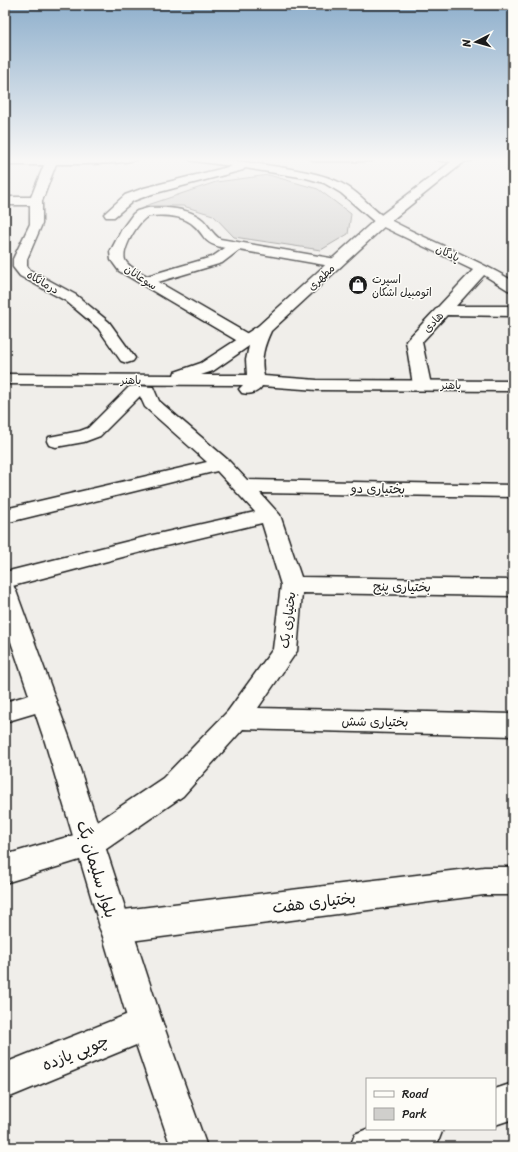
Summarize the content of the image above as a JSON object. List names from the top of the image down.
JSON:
{
  "streets": {
    "street": [
      "پادگان",
      "سوعانان",
      "مطهری",
      "درمانگاه",
      "هادی",
      "باهنر",
      "بختیاری دو",
      "بختیاری پنج",
      "بختیاری یک",
      "بختیاری شش",
      "بلوار سلیمان بگ",
      "بختیاری هفت",
      "چوپی یازده"
    ]
  },
  "crossings": [
    ["پادگان", "مطهری"],
    ["پادگان", "هادی"],
    ["سوعانان", "مطهری"],
    ["مطهری", "باهنر"],
    ["هادی", "باهنر"],
    ["باهنر", "بختیاری یک"],
    ["بختیاری دو", "بختیاری یک"],
    ["بختیاری پنج", "بختیاری یک"],
    ["بختیاری یک", "بختیاری شش"],
    ["بختیاری یک", "بلوار سلیمان بگ"],
    ["بلوار سلیمان بگ", "بختیاری هفت"],
    ["بلوار سلیمان بگ", "چوپی یازده"]
  ],
  "places": {
    "shop": ["اسپرت اتومبیل اشکان"]
  },
  "legend": ["Road", "Park"],
  "north": "left"
}
